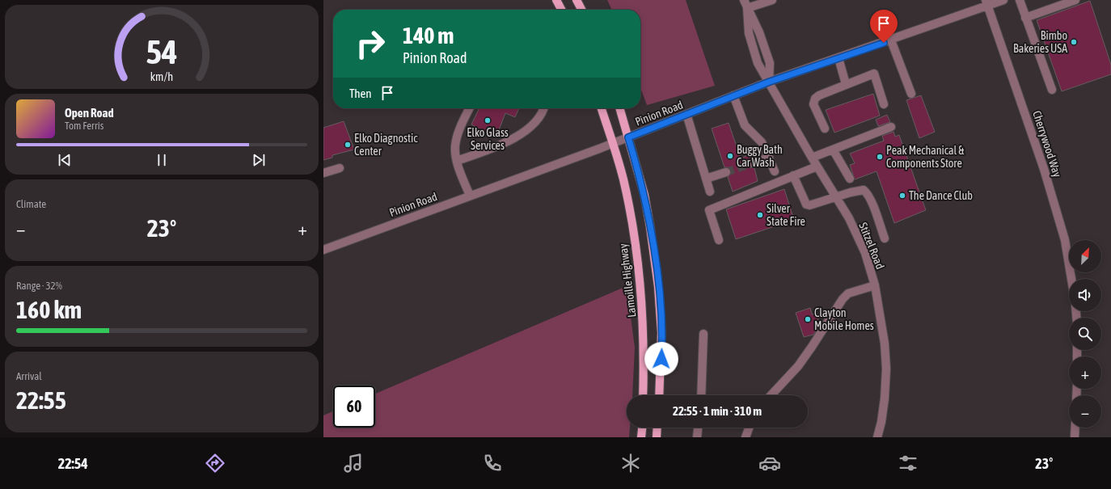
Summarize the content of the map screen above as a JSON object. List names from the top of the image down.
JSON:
{
  "streets": {
    "main road": ["Lamoille Highway"],
    "street": ["Pinion Road", "Cherrywood Way", "Stitzel Road"]
  },
  "crossings": [
    ["Pinion Road", "Cherrywood Way"],
    ["Pinion Road", "Stitzel Road"],
    ["Pinion Road", "Lamoille Highway"]
  ],
  "places": [
    "Bimbo Bakeries USA",
    "Elko Glass Services",
    "Elko Diagnostic Center",
    "Buggy Bath Car Wash",
    "Peak Mechanical & Components Store",
    "The Dance Club",
    "Silver State Fire",
    "Clayton Mobile Homes"
  ],
  "north": "top right",
  "page": {
    "turn": ["140 m", "Pinion Road"],
    "then": "Then",
    "song": ["Open Road", "Tom Ferris"],
    "tile": [
      "Climate",
      ["Range · 32%", "160 km"],
      ["Arrival", "22:55"]
    ],
    "heat": ["−", "23°", "+"],
    "map_buttons": ["+", "−"],
    "limit": "60",
    "trip": "22:55 · 1 min · 310 m",
    "tabs": ["22:54", "23°"],
    "gauge": ["54", "km/h"]
  }
}
